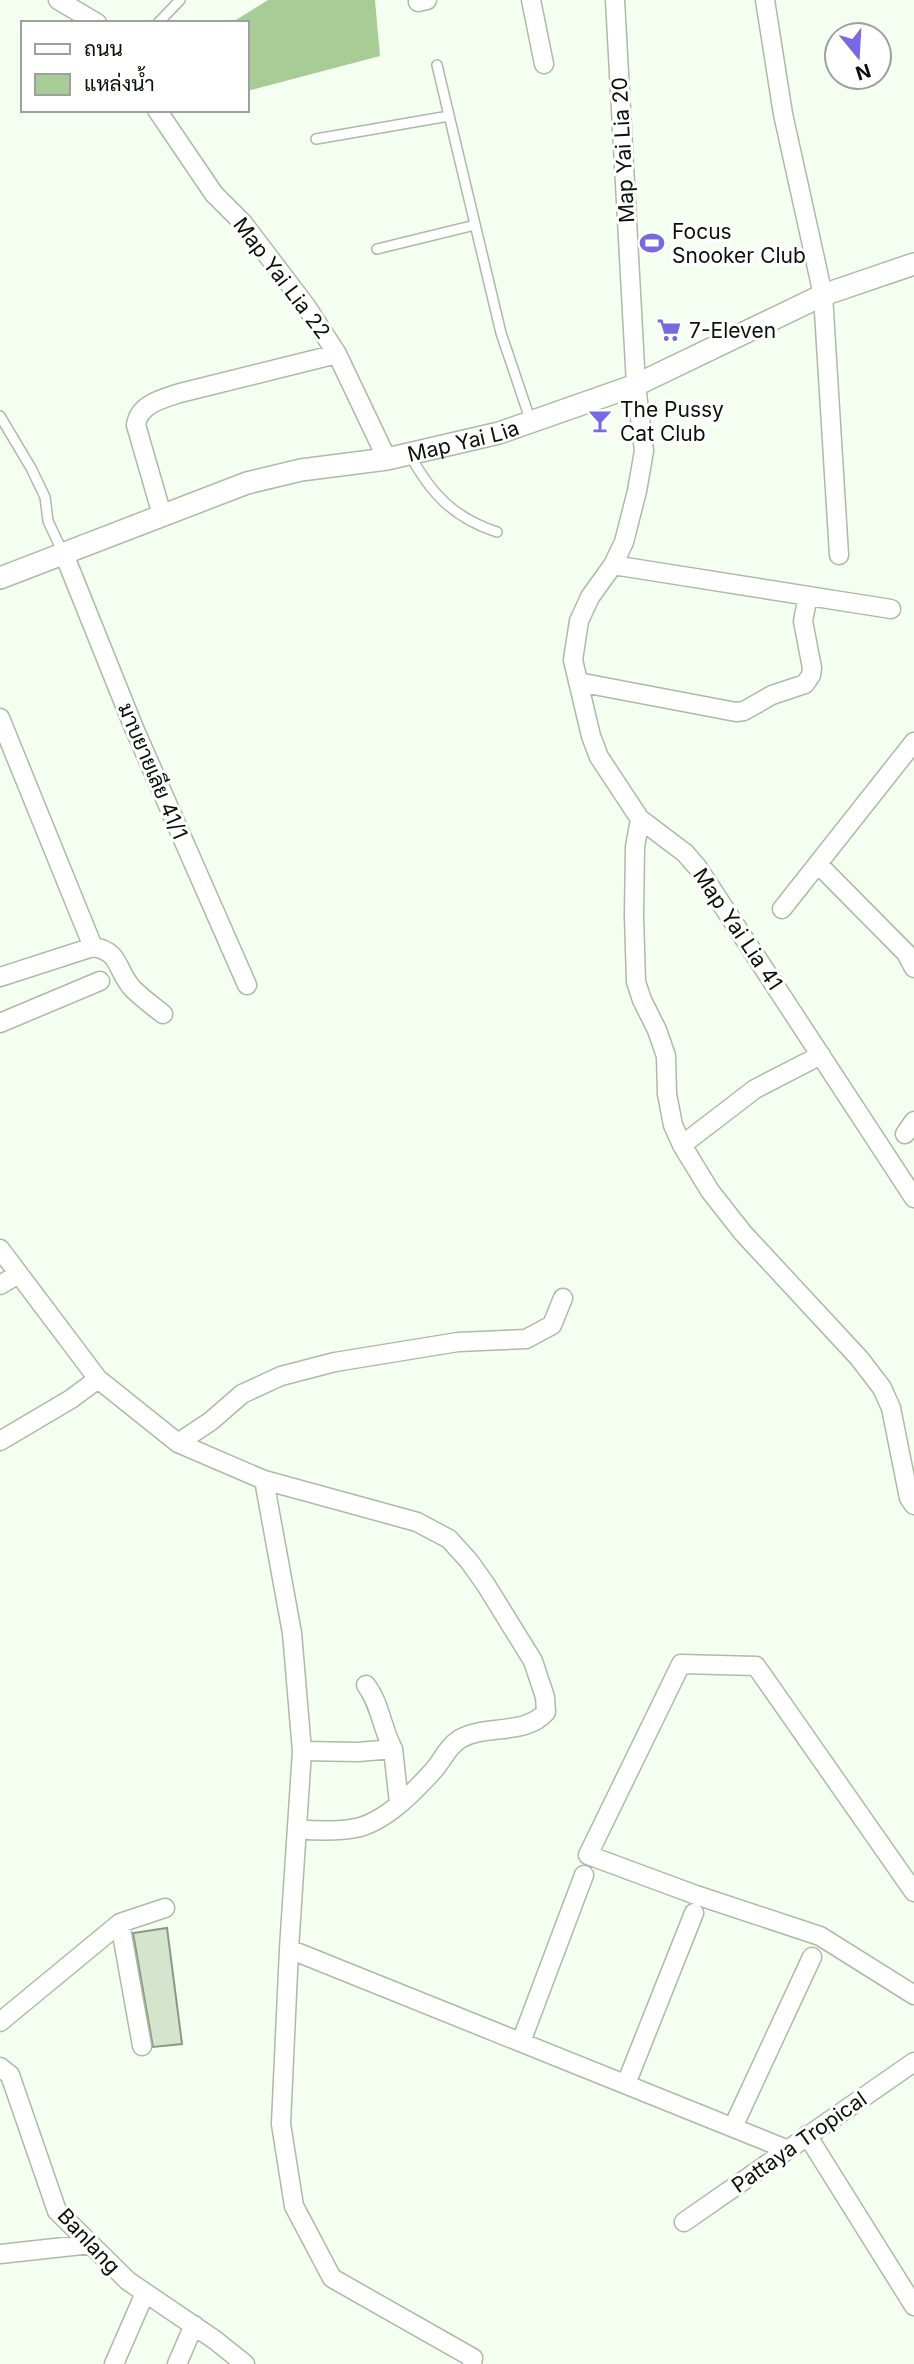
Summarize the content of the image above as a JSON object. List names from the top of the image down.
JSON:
{
  "streets": {
    "street": [
      "Map Yai Lia 20",
      "Map Yai Lia 22",
      "Map Yai Lia",
      "มาบยายเลีย 41/1",
      "Map Yai Lia 41",
      "Pattaya Tropical",
      "Banlang"
    ]
  },
  "crossings": [
    ["Map Yai Lia 20", "Map Yai Lia"],
    ["Map Yai Lia 20", "Map Yai Lia 41"],
    ["Map Yai Lia 22", "Map Yai Lia"],
    ["Map Yai Lia", "มาบยายเลีย 41/1"],
    ["Map Yai Lia", "Map Yai Lia 41"]
  ],
  "places": {
    "sports": ["Focus Snooker Club"],
    "supermarket": ["7-Eleven"],
    "bar": ["The Pussy Cat Club"]
  },
  "legend": ["ถนน", "แหล่งน้ำ"],
  "north": "bottom"
}
